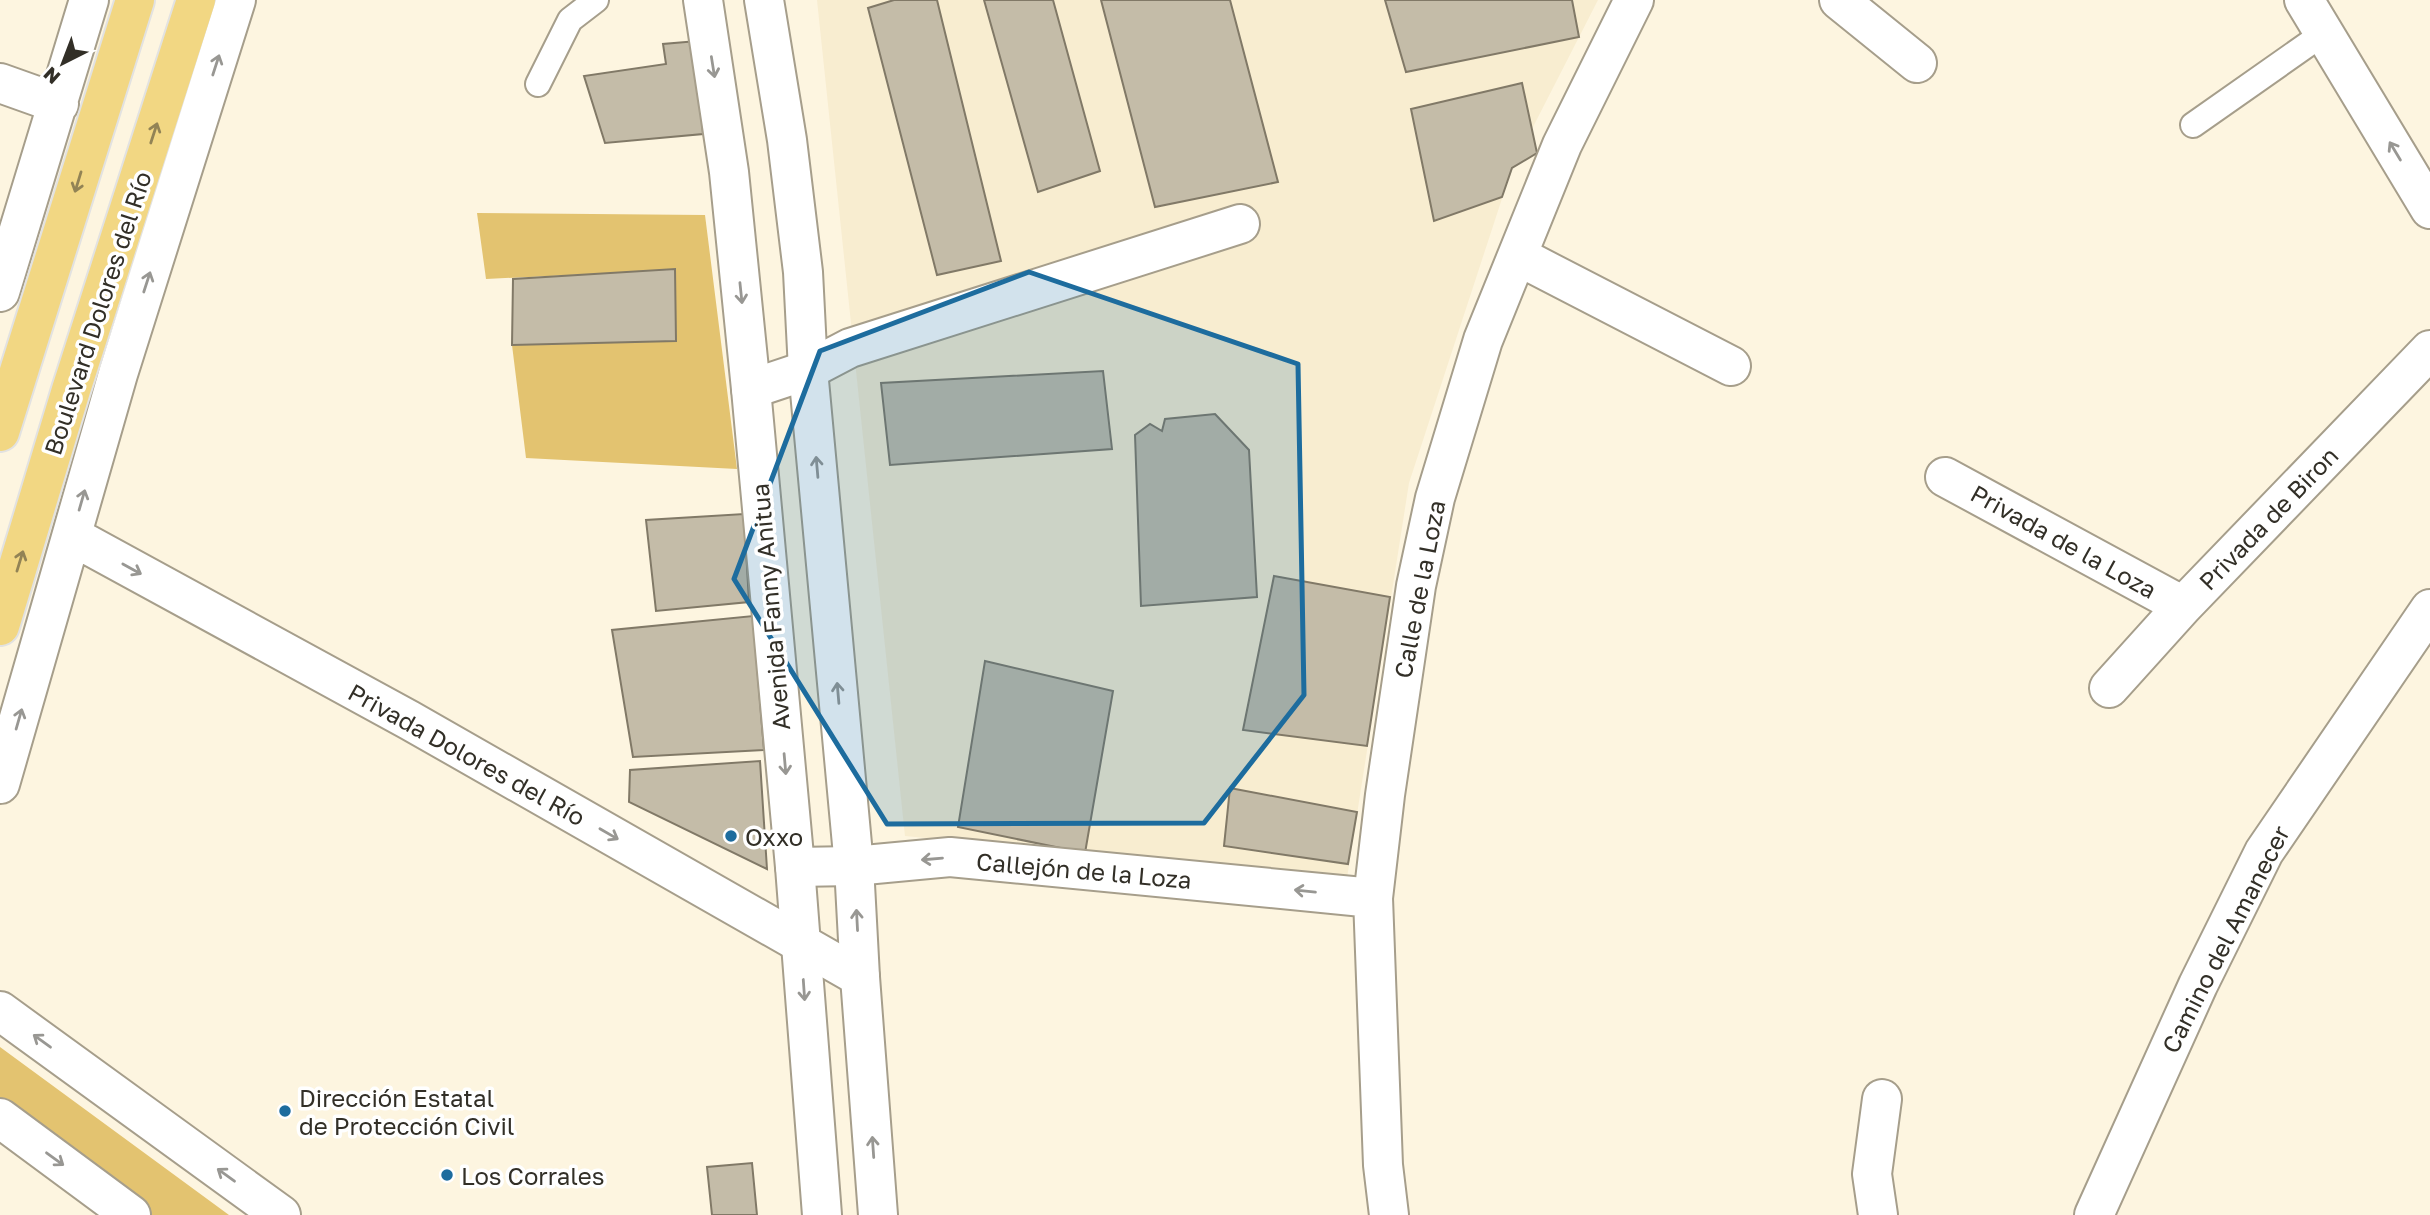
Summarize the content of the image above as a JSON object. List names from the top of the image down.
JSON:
{
  "streets": {
    "main road": ["Boulevard Dolores del Río"],
    "street": [
      "Privada de Biron",
      "Privada de la Loza",
      "Calle de la Loza",
      "Avenida Fanny Anitua",
      "Privada Dolores del Río",
      "Callejón de la Loza",
      "Camino del Amanecer"
    ]
  },
  "crossings": [
    ["Privada de Biron", "Privada de la Loza"],
    ["Calle de la Loza", "Callejón de la Loza"],
    ["Avenida Fanny Anitua", "Privada Dolores del Río"],
    ["Avenida Fanny Anitua", "Callejón de la Loza"]
  ],
  "one_way": ["Privada Dolores del Río", "Callejón de la Loza"],
  "places": ["Oxxo", "Dirección Estatal de Protección Civil", "Los Corrales"],
  "north": "bottom left"
}
